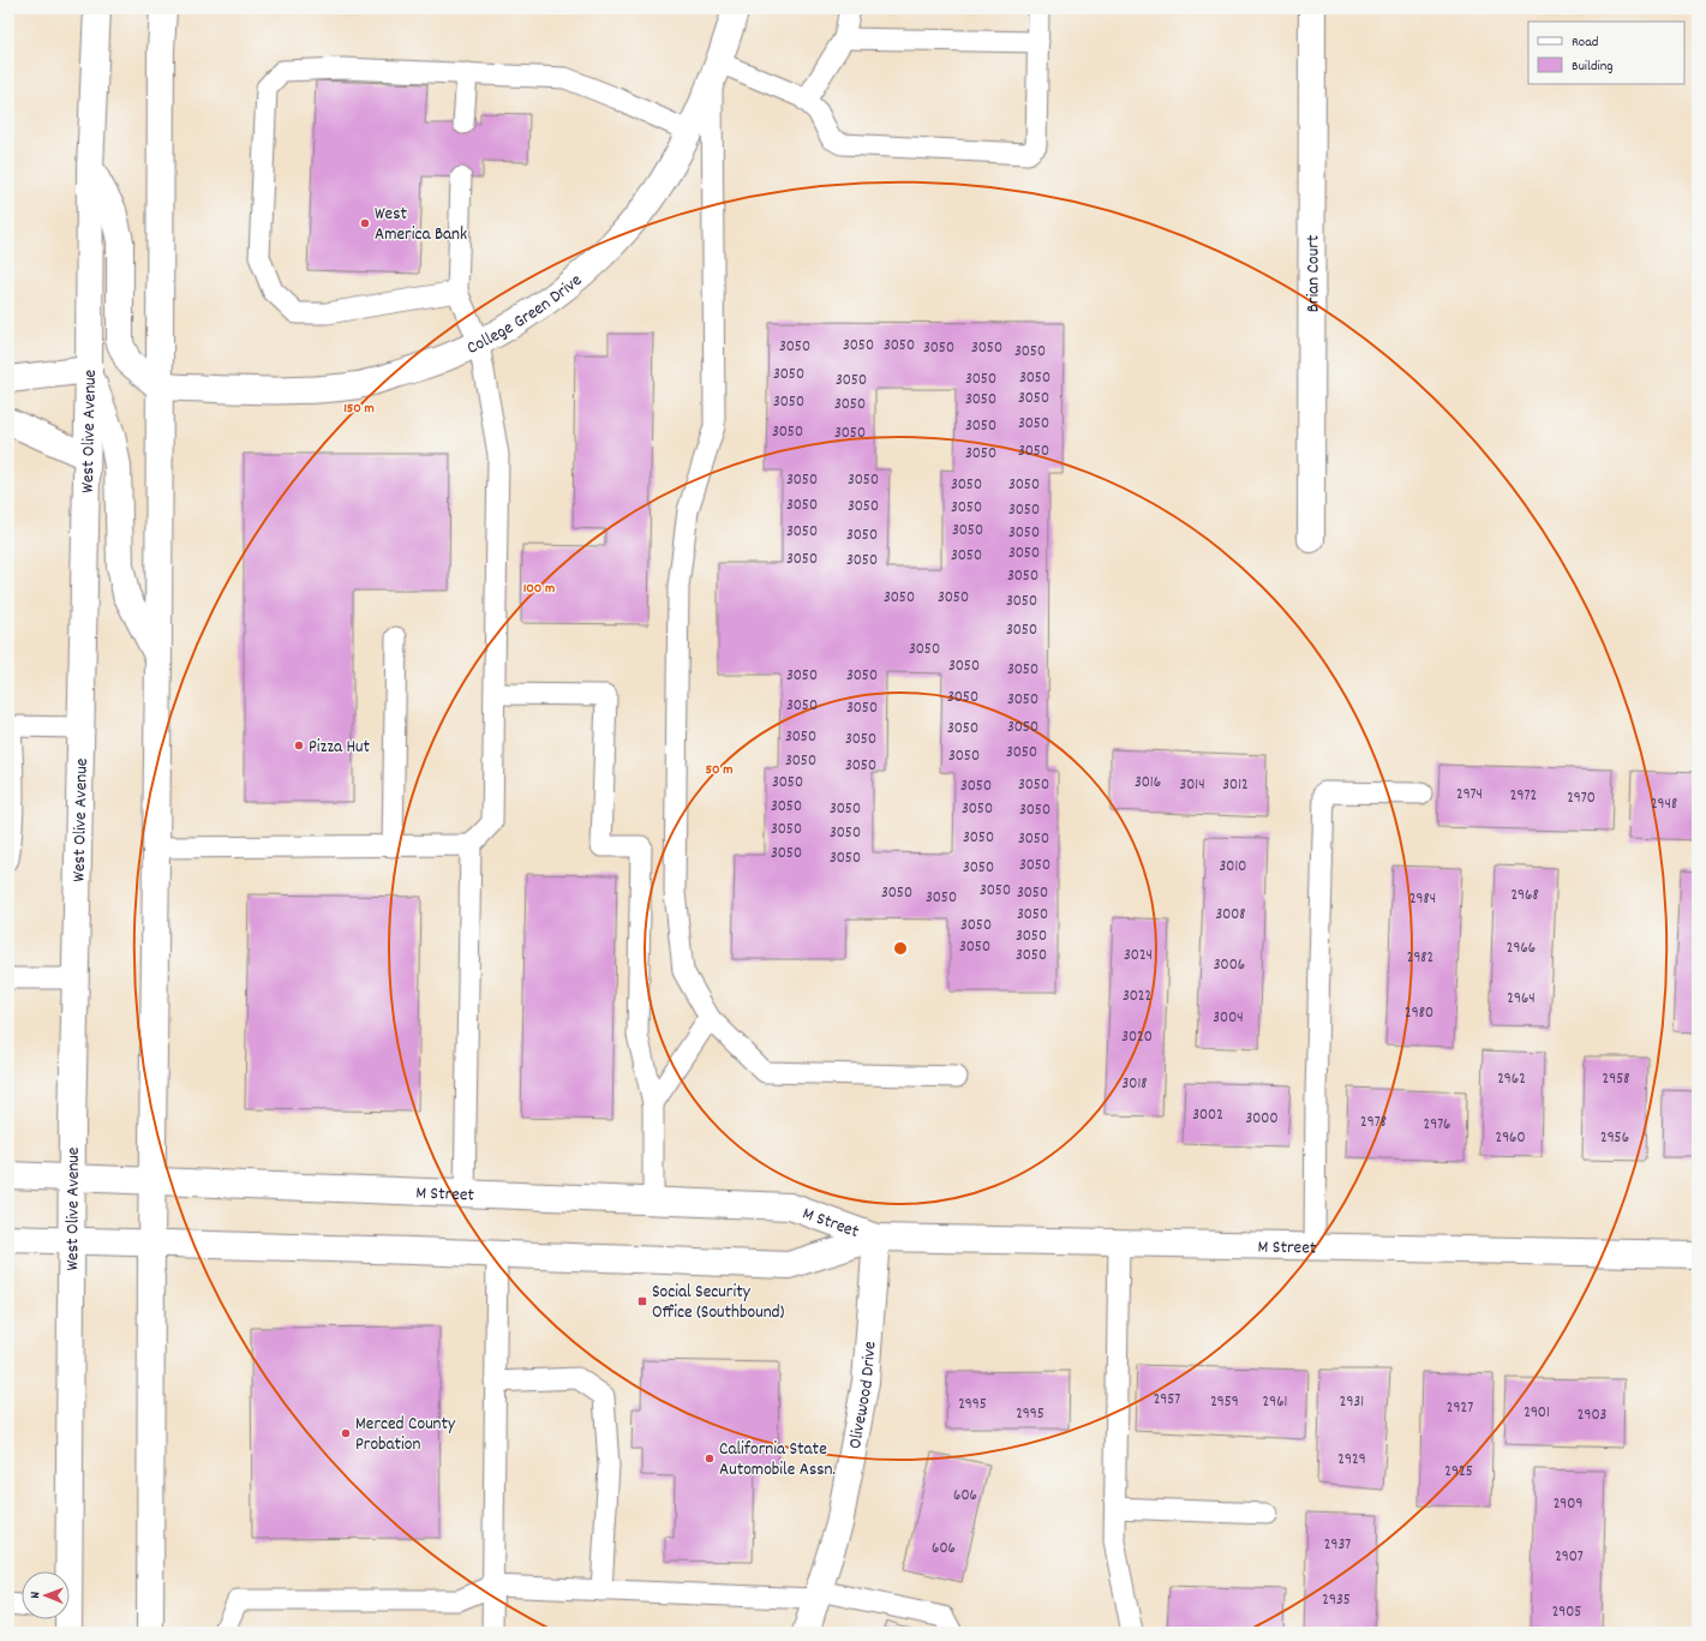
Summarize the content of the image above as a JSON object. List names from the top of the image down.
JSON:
{
  "streets": {
    "street": [
      "Brian Court",
      "College Green Drive",
      "West Olive Avenue",
      "M Street",
      "Olivewood Drive"
    ]
  },
  "crossings": [
    ["West Olive Avenue", "M Street"],
    ["M Street", "Olivewood Drive"]
  ],
  "places": {
    "other": [
      "West America Bank",
      "Pizza Hut",
      "Merced County Probation",
      "California State Automobile Assn."
    ],
    "transit": ["Social Security Office (Southbound)"]
  },
  "house_numbers": [
    "3050",
    "3050",
    "3050",
    "3050",
    "3050",
    "3050",
    "3050",
    "3050",
    "3050",
    "3050",
    "3050",
    "3050",
    "3050",
    "3050",
    "3050",
    "3050",
    "3050",
    "3050",
    "3050",
    "3050",
    "3050",
    "3050",
    "3050",
    "3050",
    "3050",
    "3050",
    "3050",
    "3050",
    "3050",
    "3050",
    "3050",
    "3050",
    "3050",
    "3050",
    "3050",
    "3050",
    "3050",
    "3050",
    "3050",
    "3050",
    "3050",
    "3050",
    "3050",
    "3050",
    "3050",
    "3050",
    "3050",
    "3050",
    "3050",
    "3050",
    "3050",
    "3050",
    "3050",
    "3050",
    "3050",
    "3050",
    "3050",
    "3050",
    "3050",
    "3016",
    "3050",
    "3014",
    "3012",
    "3050",
    "2974",
    "2972",
    "2970",
    "2948",
    "3050",
    "3050",
    "3050",
    "3050",
    "3050",
    "3050",
    "3050",
    "3050",
    "3050",
    "3050",
    "3050",
    "3010",
    "3050",
    "3050",
    "3050",
    "3050",
    "2968",
    "3050",
    "2984",
    "3050",
    "3008",
    "3050",
    "3050",
    "3050",
    "2966",
    "3050",
    "3024",
    "2982",
    "3006",
    "3022",
    "2964",
    "2980",
    "3004",
    "3020",
    "2962",
    "2958",
    "3018",
    "3002",
    "3000",
    "2978",
    "2976",
    "2960",
    "2956",
    "2957",
    "2959",
    "2961",
    "2931",
    "2995",
    "2927",
    "2901",
    "2995",
    "2903",
    "2929",
    "2925",
    "606",
    "2909",
    "2937",
    "606",
    "2907",
    "2935",
    "2905"
  ],
  "legend": ["Road", "Building"],
  "north": "left",
  "rings": ["150 m", "100 m", "50 m"]
}
